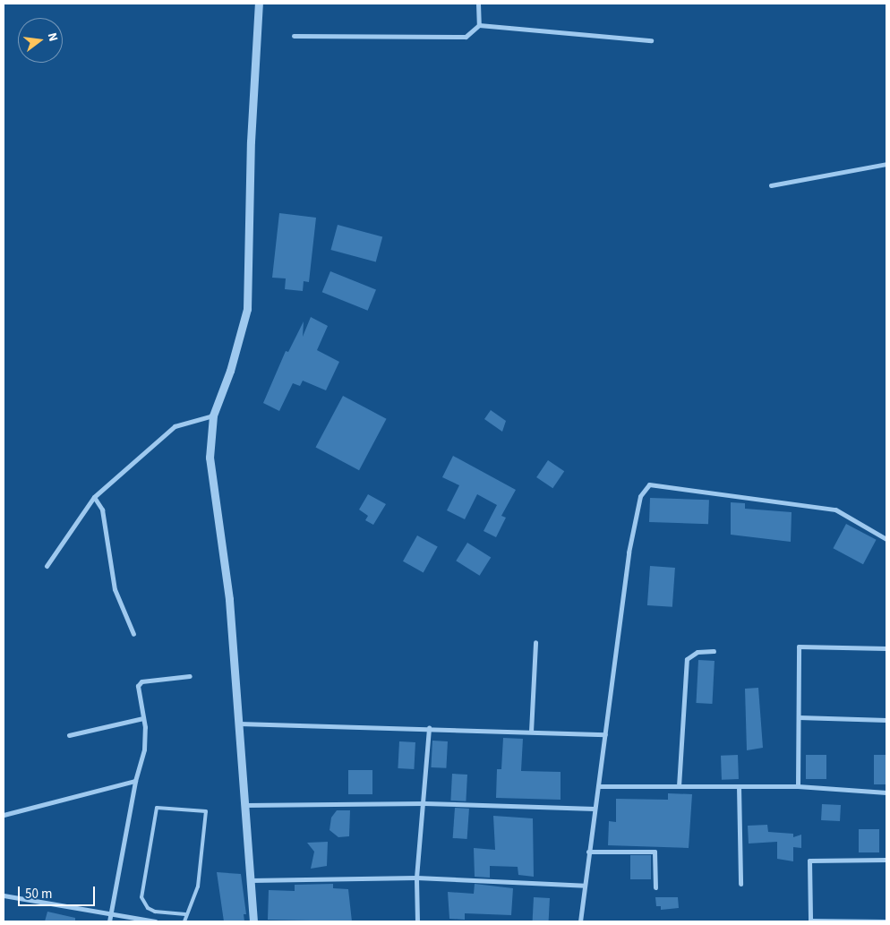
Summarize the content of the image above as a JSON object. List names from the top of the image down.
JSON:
{
  "scale_bar": "50 m",
  "north": "right"
}
